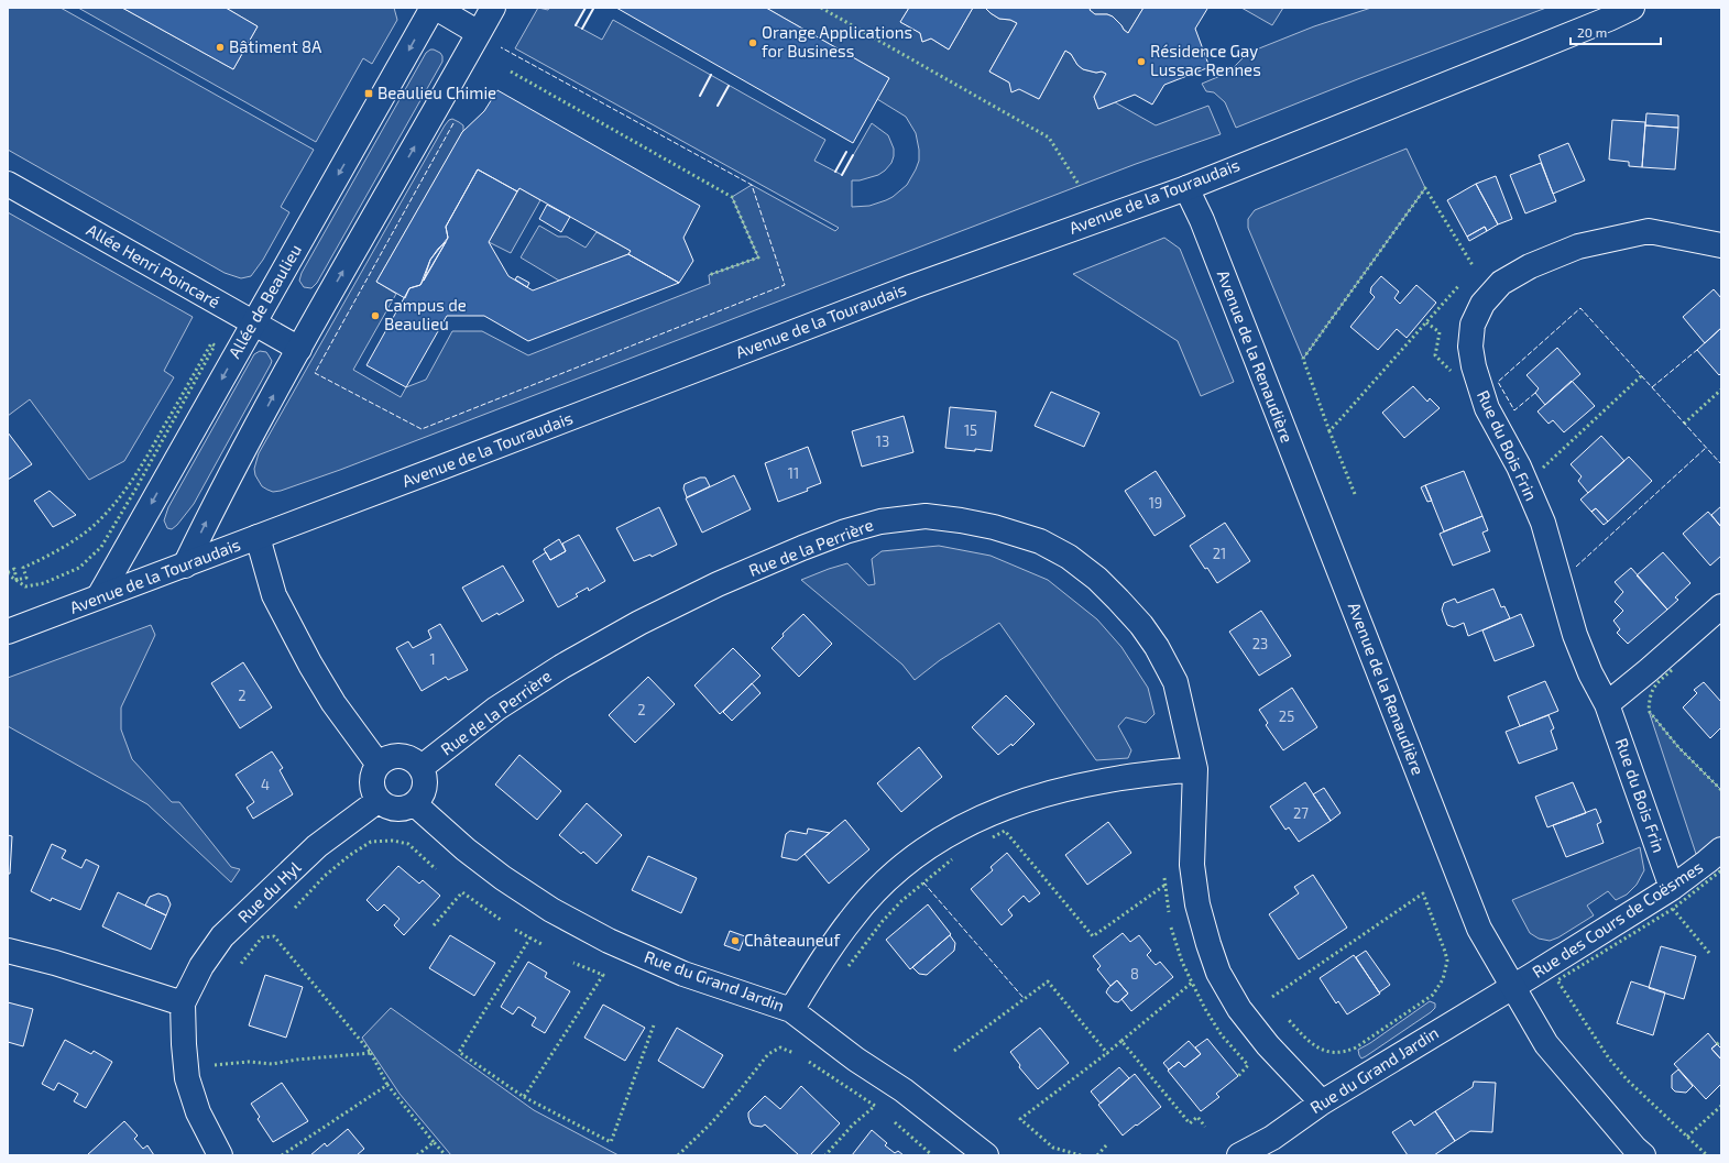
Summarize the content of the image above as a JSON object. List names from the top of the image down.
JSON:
{
  "streets": {
    "street": [
      "Avenue de la Touraudais",
      "Allée Henri Poincaré",
      "Allée de Beaulieu",
      "Avenue de la Renaudière",
      "Rue du Bois Frin",
      "Rue de la Perrière",
      "Rue du Hyl",
      "Rue des Cours de Coësmes",
      "Rue du Grand Jardin"
    ]
  },
  "crossings": [
    ["Avenue de la Touraudais", "Allée de Beaulieu"],
    ["Avenue de la Touraudais", "Avenue de la Renaudière"],
    ["Allée Henri Poincaré", "Allée de Beaulieu"],
    ["Avenue de la Renaudière", "Rue des Cours de Coësmes"],
    ["Avenue de la Renaudière", "Rue du Grand Jardin"],
    ["Rue du Bois Frin", "Rue des Cours de Coësmes"],
    ["Rue de la Perrière", "Rue du Hyl"],
    ["Rue de la Perrière", "Rue du Grand Jardin"],
    ["Rue du Hyl", "Rue du Grand Jardin"],
    ["Rue des Cours de Coësmes", "Rue du Grand Jardin"]
  ],
  "places": {
    "other": [
      "Orange Applications for Business",
      "Bâtiment 8A",
      "Résidence Gay Lussac Rennes",
      "Campus de Beaulieu",
      "Châteauneuf"
    ],
    "transit": ["Beaulieu Chimie"]
  },
  "house_numbers": [
    "15",
    "13",
    "11",
    "19",
    "21",
    "23",
    "1",
    "2",
    "2",
    "25",
    "4",
    "27",
    "8"
  ],
  "scale_bar": "20 m"
}
